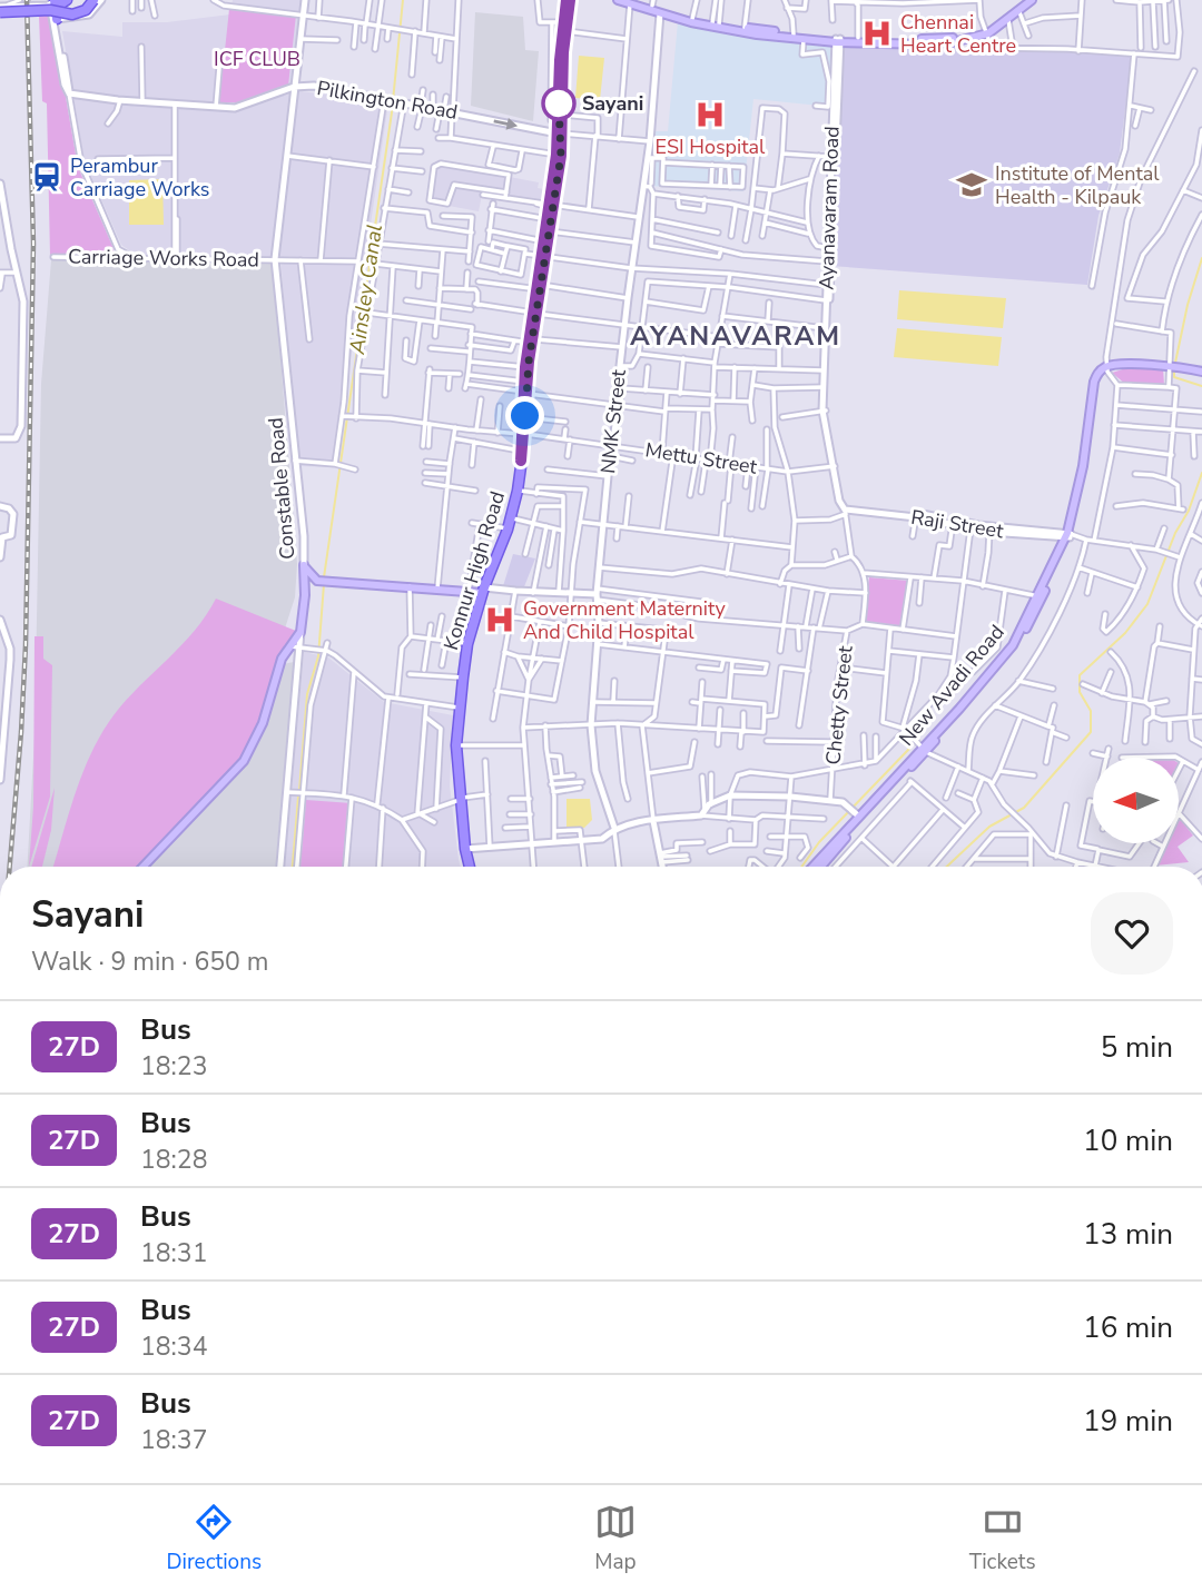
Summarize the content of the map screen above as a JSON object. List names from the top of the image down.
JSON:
{
  "streets": {
    "main road": ["Constable Road", "Konnur High Road", "New Avadi Road"],
    "street": [
      "Pilkington Road",
      "Ayanavaram Road",
      "Carriage Works Road",
      "NMK Street",
      "Mettu Street",
      "Raji Street",
      "Chetty Street"
    ]
  },
  "crossings": [
    ["Pilkington Road", "Constable Road"],
    ["Pilkington Road", "Konnur High Road"],
    ["Ayanavaram Road", "Mettu Street"],
    ["Ayanavaram Road", "Raji Street"],
    ["Carriage Works Road", "Constable Road"],
    ["NMK Street", "Mettu Street"],
    ["Mettu Street", "Konnur High Road"],
    ["Raji Street", "New Avadi Road"]
  ],
  "districts": ["AYANAVARAM"],
  "water": ["Ainsley Canal"],
  "parks": ["ICF CLUB"],
  "places": {
    "hospital": ["Chennai Heart Centre", "ESI Hospital", "Government Maternity And Child Hospital"],
    "other": ["Sayani"],
    "station": ["Perambur Carriage Works"],
    "school or university": ["Institute of Mental Health - Kilpauk"]
  },
  "lines": ["bus line 27D"],
  "north": "left",
  "page": {
    "heading": ["Sayani", "Walk · 9 min · 650 m"],
    "list": [
      {
        "mark": "27D",
        "name": "Bus",
        "note": "18:23",
        "value": "5 min"
      },
      {
        "mark": "27D",
        "name": "Bus",
        "note": "18:28",
        "value": "10 min"
      },
      {
        "mark": "27D",
        "name": "Bus",
        "note": "18:31",
        "value": "13 min"
      },
      {
        "mark": "27D",
        "name": "Bus",
        "note": "18:34",
        "value": "16 min"
      },
      {
        "mark": "27D",
        "name": "Bus",
        "note": "18:37",
        "value": "19 min"
      }
    ],
    "tabs": ["Directions", "Map", "Tickets"]
  }
}
